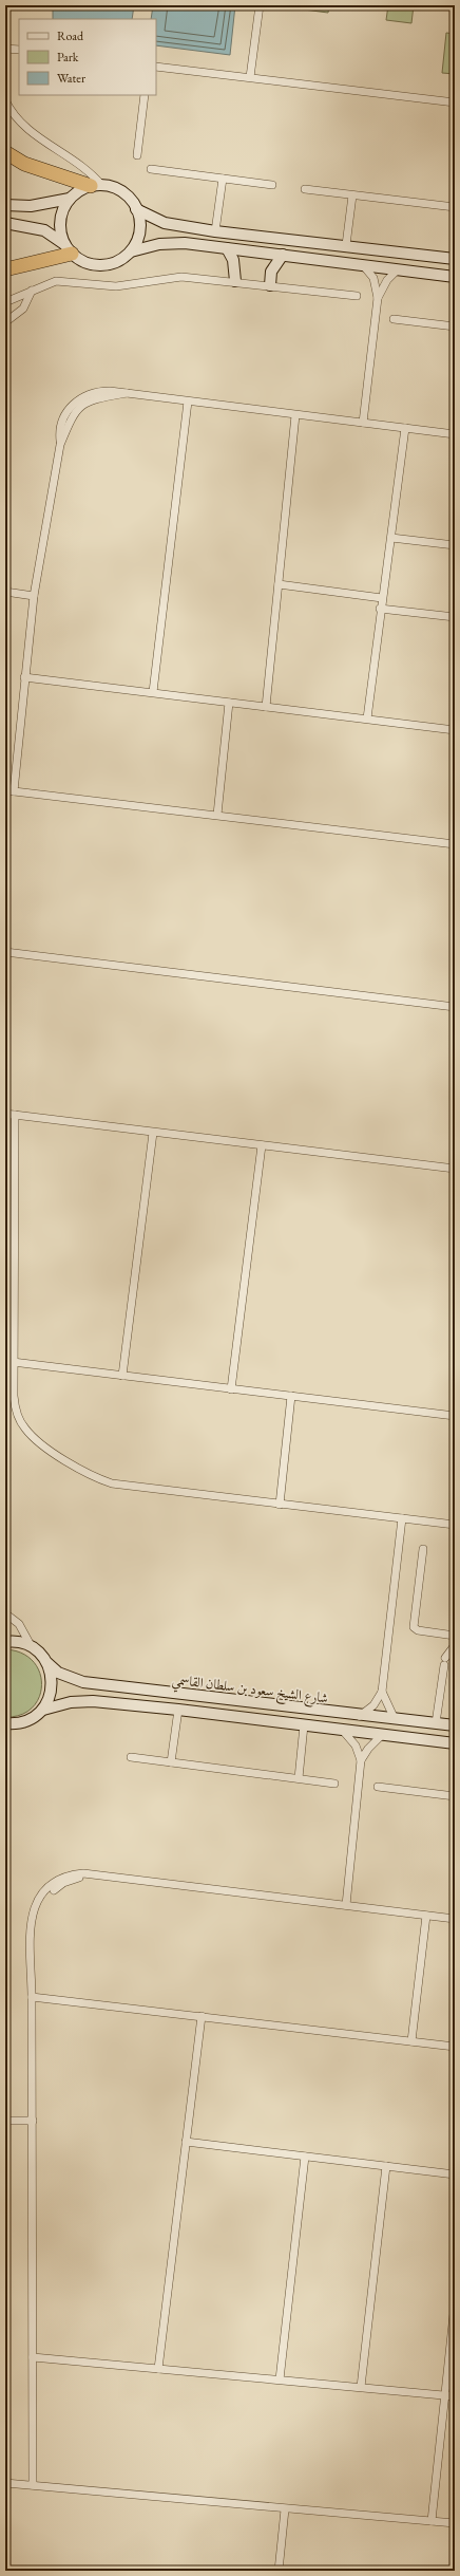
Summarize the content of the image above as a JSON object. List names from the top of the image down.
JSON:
{
  "streets": {
    "main road": ["شارع الشيخ سعود بن سلطان القاسمي"]
  },
  "legend": ["Road", "Park", "Water"]
}
